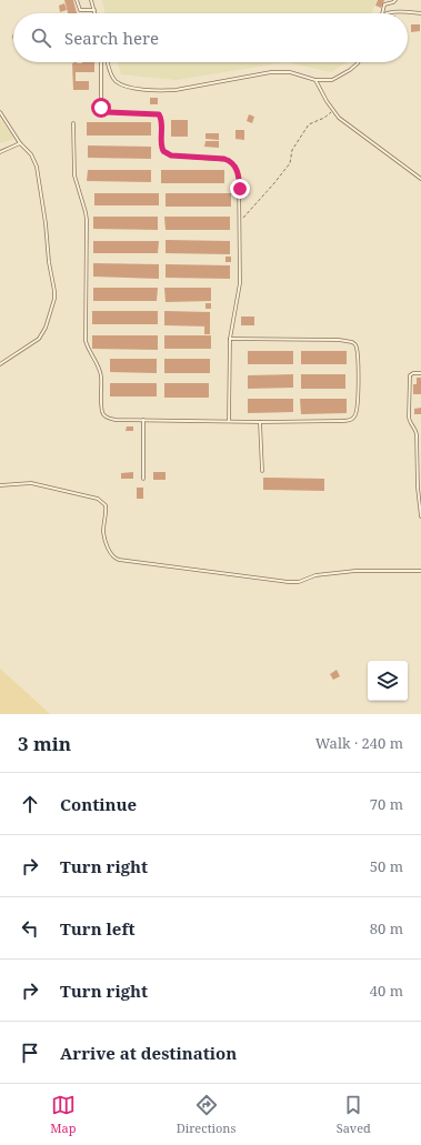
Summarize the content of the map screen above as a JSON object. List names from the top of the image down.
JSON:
{
  "page": {
    "search": "Search here",
    "heading": ["3 min", "Walk · 240 m"],
    "list": [
      ["Continue", "70 m"],
      ["Turn right", "50 m"],
      ["Turn left", "80 m"],
      ["Turn right", "40 m"],
      "Arrive at destination"
    ],
    "nav": ["Map", "Directions", "Saved"]
  }
}
